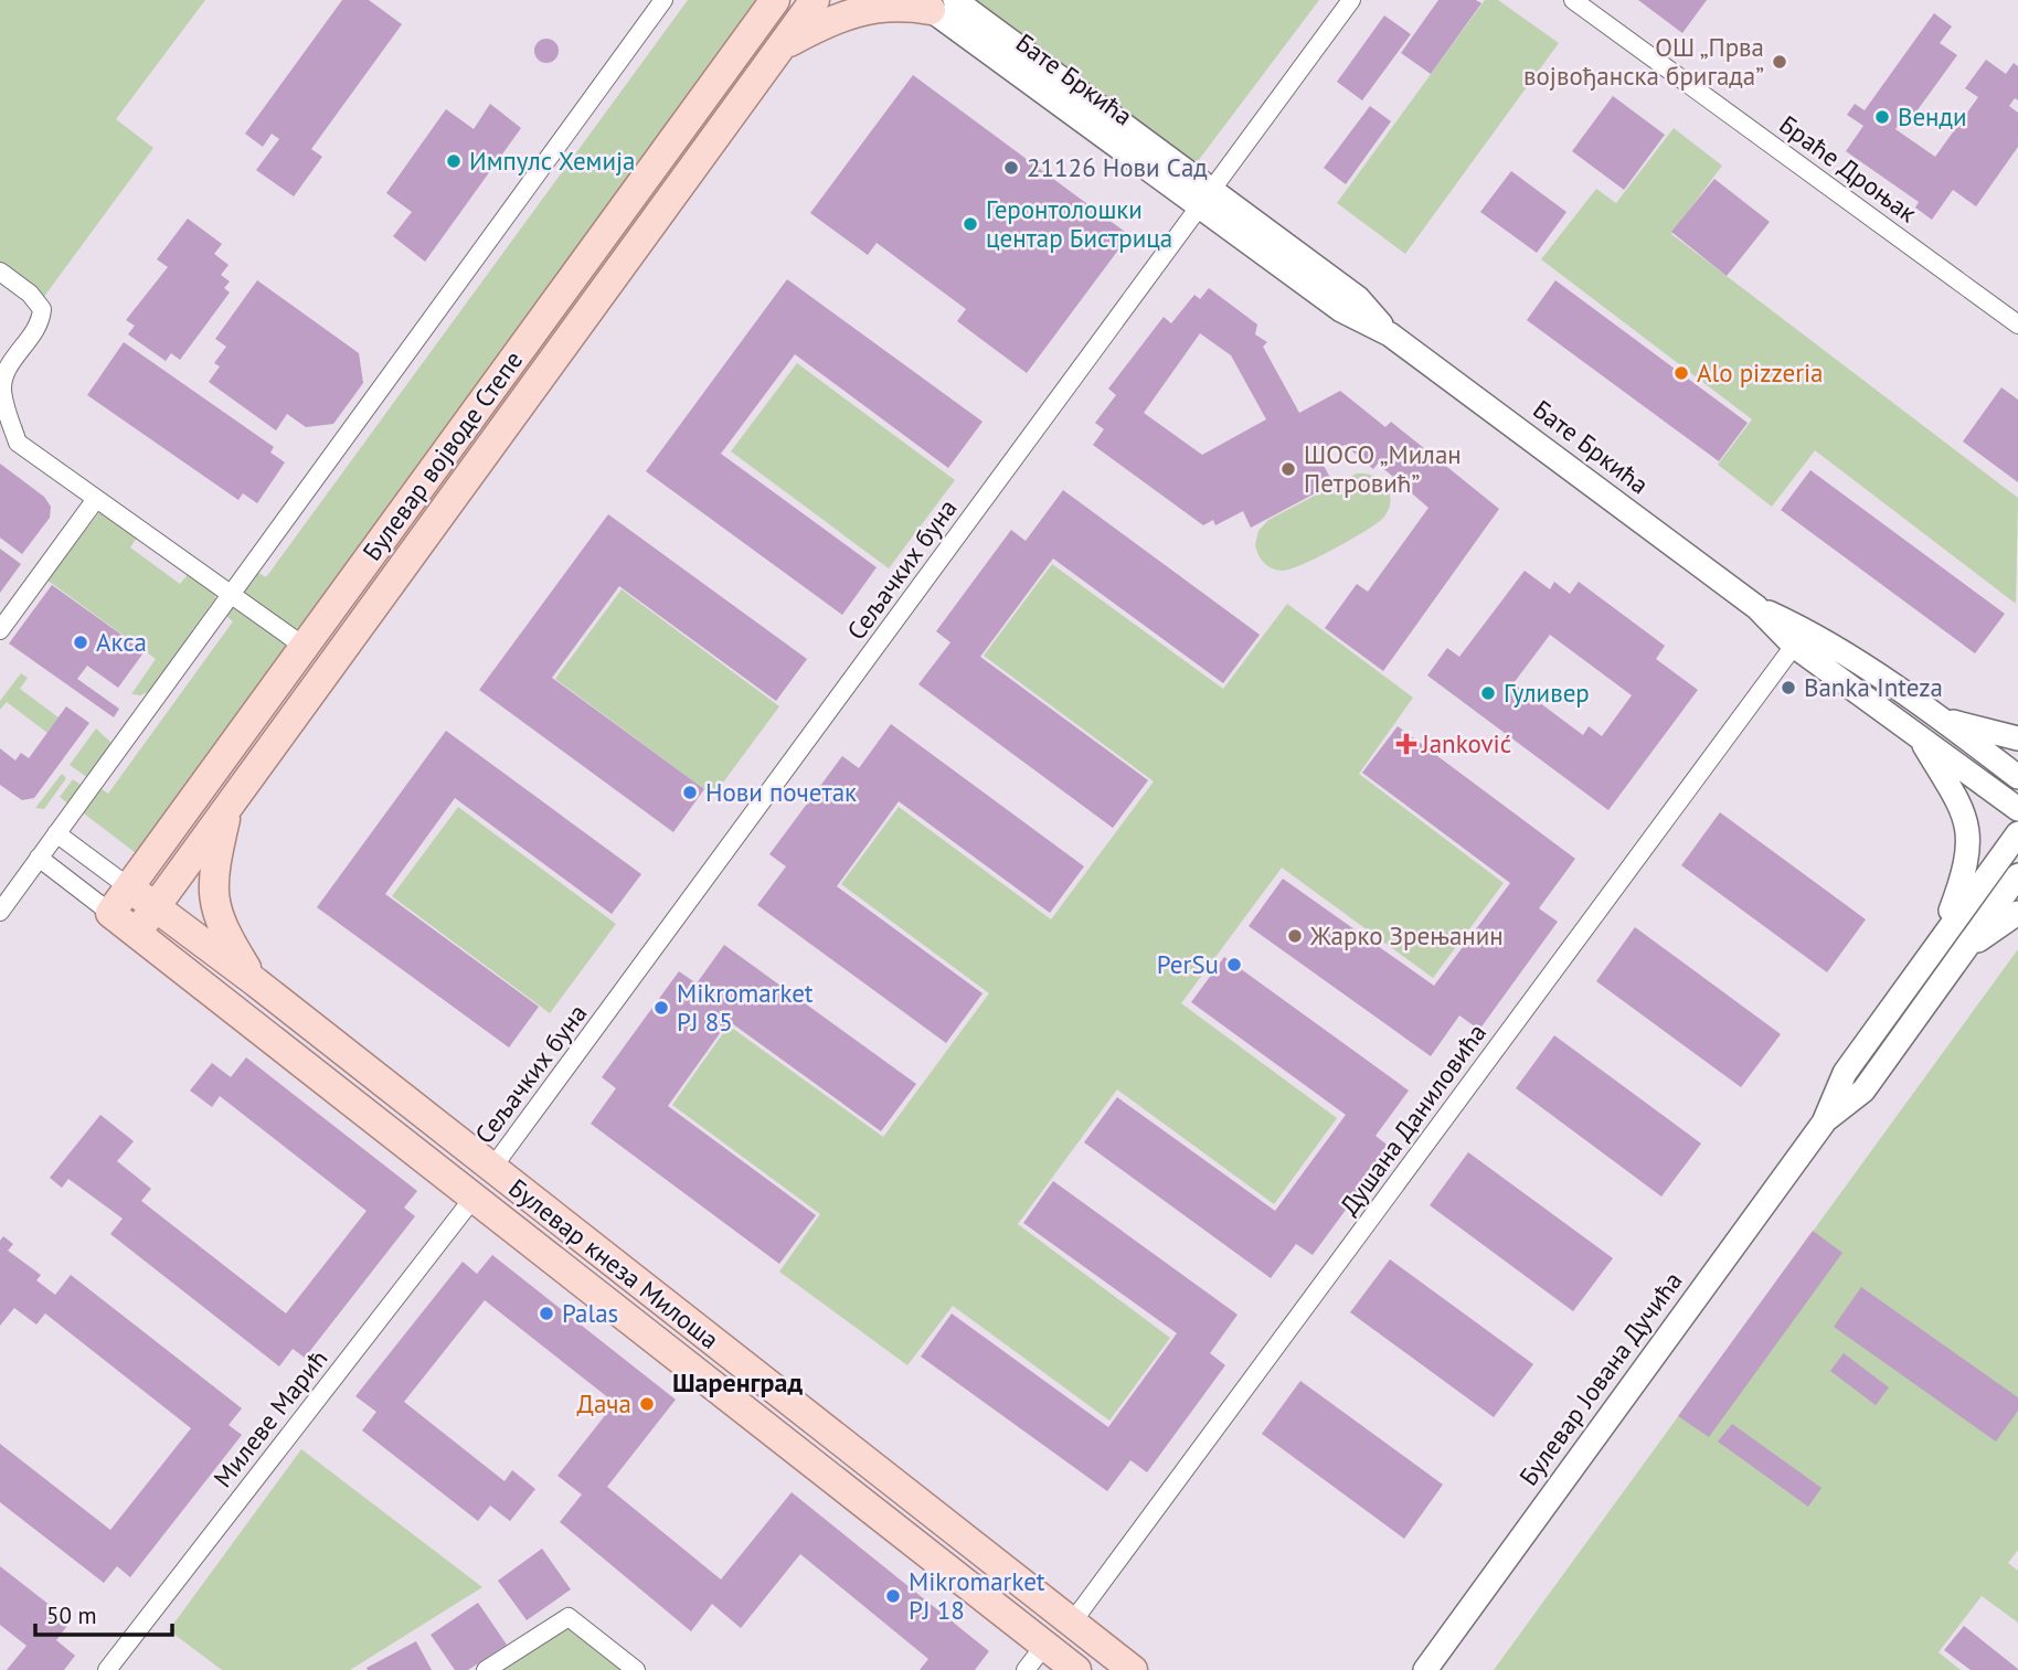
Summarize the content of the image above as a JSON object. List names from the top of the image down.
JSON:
{
  "streets": {
    "main road": ["Булевар војводе Степе", "Булевар кнеза Милоша"],
    "street": [
      "Бате Бркића",
      "Браће Дроњак",
      "Сељачких буна",
      "Душана Даниловића",
      "Булевар Јована Дучића",
      "Милеве Марић"
    ]
  },
  "crossings": [
    ["Бате Бркића", "Сељачких буна"],
    ["Бате Бркића", "Душана Даниловића"],
    ["Булевар војводе Степе", "Булевар кнеза Милоша"],
    ["Сељачких буна", "Булевар кнеза Милоша"],
    ["Душана Даниловића", "Булевар кнеза Милоша"],
    ["Булевар кнеза Милоша", "Милеве Марић"]
  ],
  "districts": ["Шаренград"],
  "places": {
    "other": [
      "ОШ „Прва војвођанска бригада”",
      "Венди",
      "Импулс Хемија",
      "21126 Нови Сад",
      "Геронтолошки центар Бистрица",
      "Alo pizzeria",
      "ШОСО „Милан Петровић”",
      "Акса",
      "Banka Inteza",
      "Гуливер",
      "Нови почетак",
      "Жарко Зрењанин",
      "PerSu",
      "Mikromarket PJ 85",
      "Palas",
      "Дача",
      "Mikromarket PJ 18"
    ],
    "health": ["Janković"]
  },
  "scale_bar": "50 m"
}
